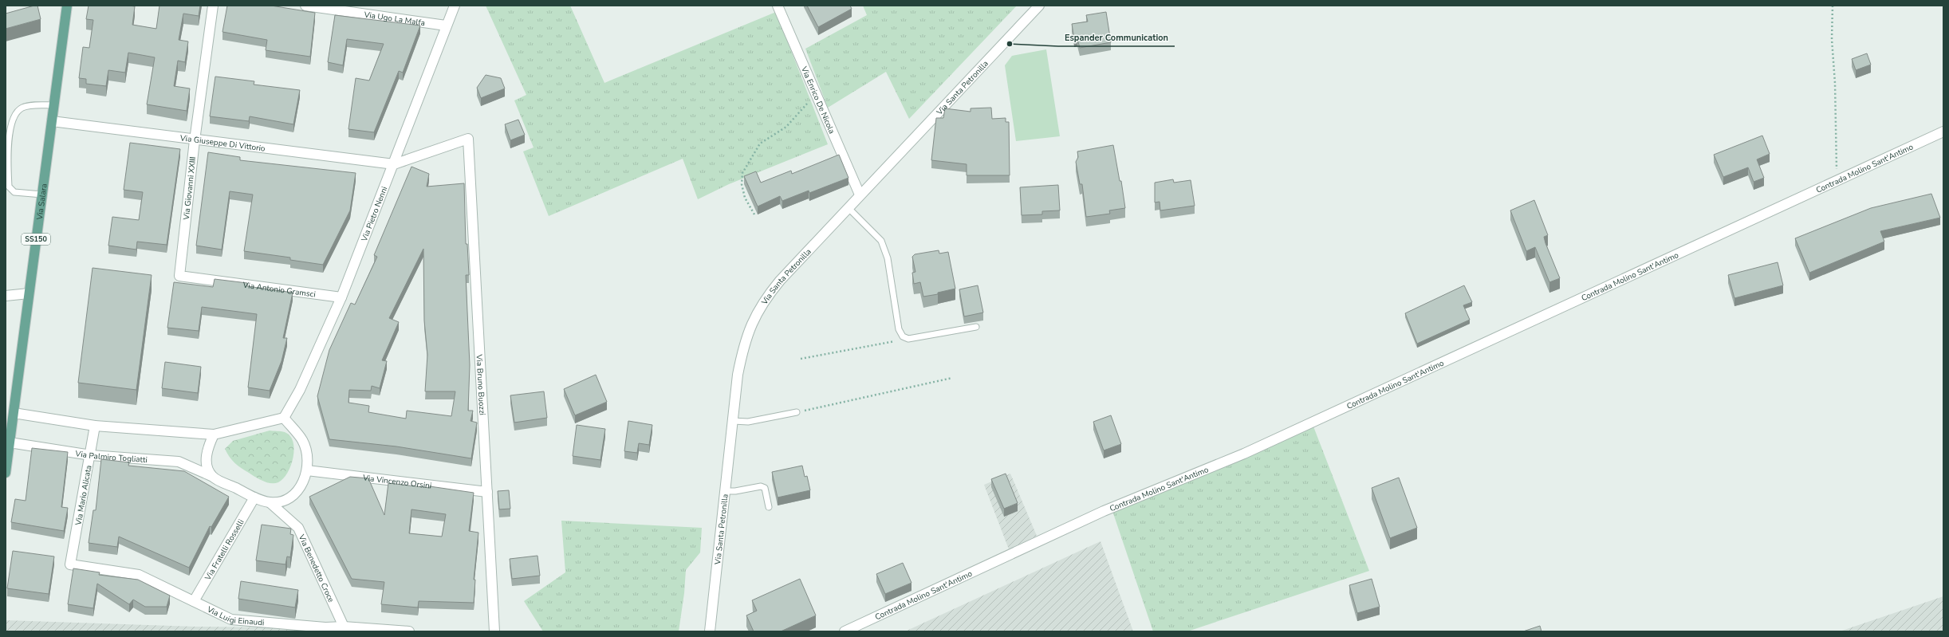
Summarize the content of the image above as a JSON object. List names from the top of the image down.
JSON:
{
  "streets": {
    "main road": ["Via Salara", "SS150"],
    "street": [
      "Via Ugo La Malfa",
      "Via Santa Petronilla",
      "Via Enrico De Nicola",
      "Via Giuseppe Di Vittorio",
      "Contrada Molino Sant'Antimo",
      "Via Giovanni XXIII",
      "Via Pietro Nenni",
      "Via Antonio Gramsci",
      "Via Bruno Buozzi",
      "Via Palmiro Togliatti",
      "Via Vincenzo Orsini",
      "Via Mario Alicata",
      "Via Fratelli Rosselli",
      "Via Benedetto Croce",
      "Via Luigi Einaudi"
    ]
  },
  "crossings": [
    ["Via Ugo La Malfa", "Via Pietro Nenni"],
    ["Via Santa Petronilla", "Via Enrico De Nicola"],
    ["Via Giuseppe Di Vittorio", "Via Giovanni XXIII"],
    ["Via Giuseppe Di Vittorio", "Via Salara"],
    ["Via Giuseppe Di Vittorio", "Via Pietro Nenni"],
    ["Via Giuseppe Di Vittorio", "Via Bruno Buozzi"],
    ["Via Giovanni XXIII", "Via Antonio Gramsci"],
    ["Via Salara", "Via Palmiro Togliatti"],
    ["Via Pietro Nenni", "Via Antonio Gramsci"],
    ["Via Pietro Nenni", "Via Bruno Buozzi"],
    ["Via Pietro Nenni", "Via Palmiro Togliatti"],
    ["Via Pietro Nenni", "Via Vincenzo Orsini"],
    ["Via Pietro Nenni", "Via Fratelli Rosselli"],
    ["Via Pietro Nenni", "Via Benedetto Croce"],
    ["Via Bruno Buozzi", "Via Vincenzo Orsini"],
    ["Via Palmiro Togliatti", "Via Vincenzo Orsini"],
    ["Via Palmiro Togliatti", "Via Mario Alicata"],
    ["Via Palmiro Togliatti", "Via Fratelli Rosselli"],
    ["Via Palmiro Togliatti", "Via Benedetto Croce"],
    ["Via Vincenzo Orsini", "Via Fratelli Rosselli"],
    ["Via Vincenzo Orsini", "Via Benedetto Croce"],
    ["Via Mario Alicata", "Via Luigi Einaudi"],
    ["Via Fratelli Rosselli", "Via Benedetto Croce"],
    ["Via Fratelli Rosselli", "Via Luigi Einaudi"],
    ["Via Benedetto Croce", "Via Luigi Einaudi"]
  ],
  "places": ["Espander Communication"]
}
